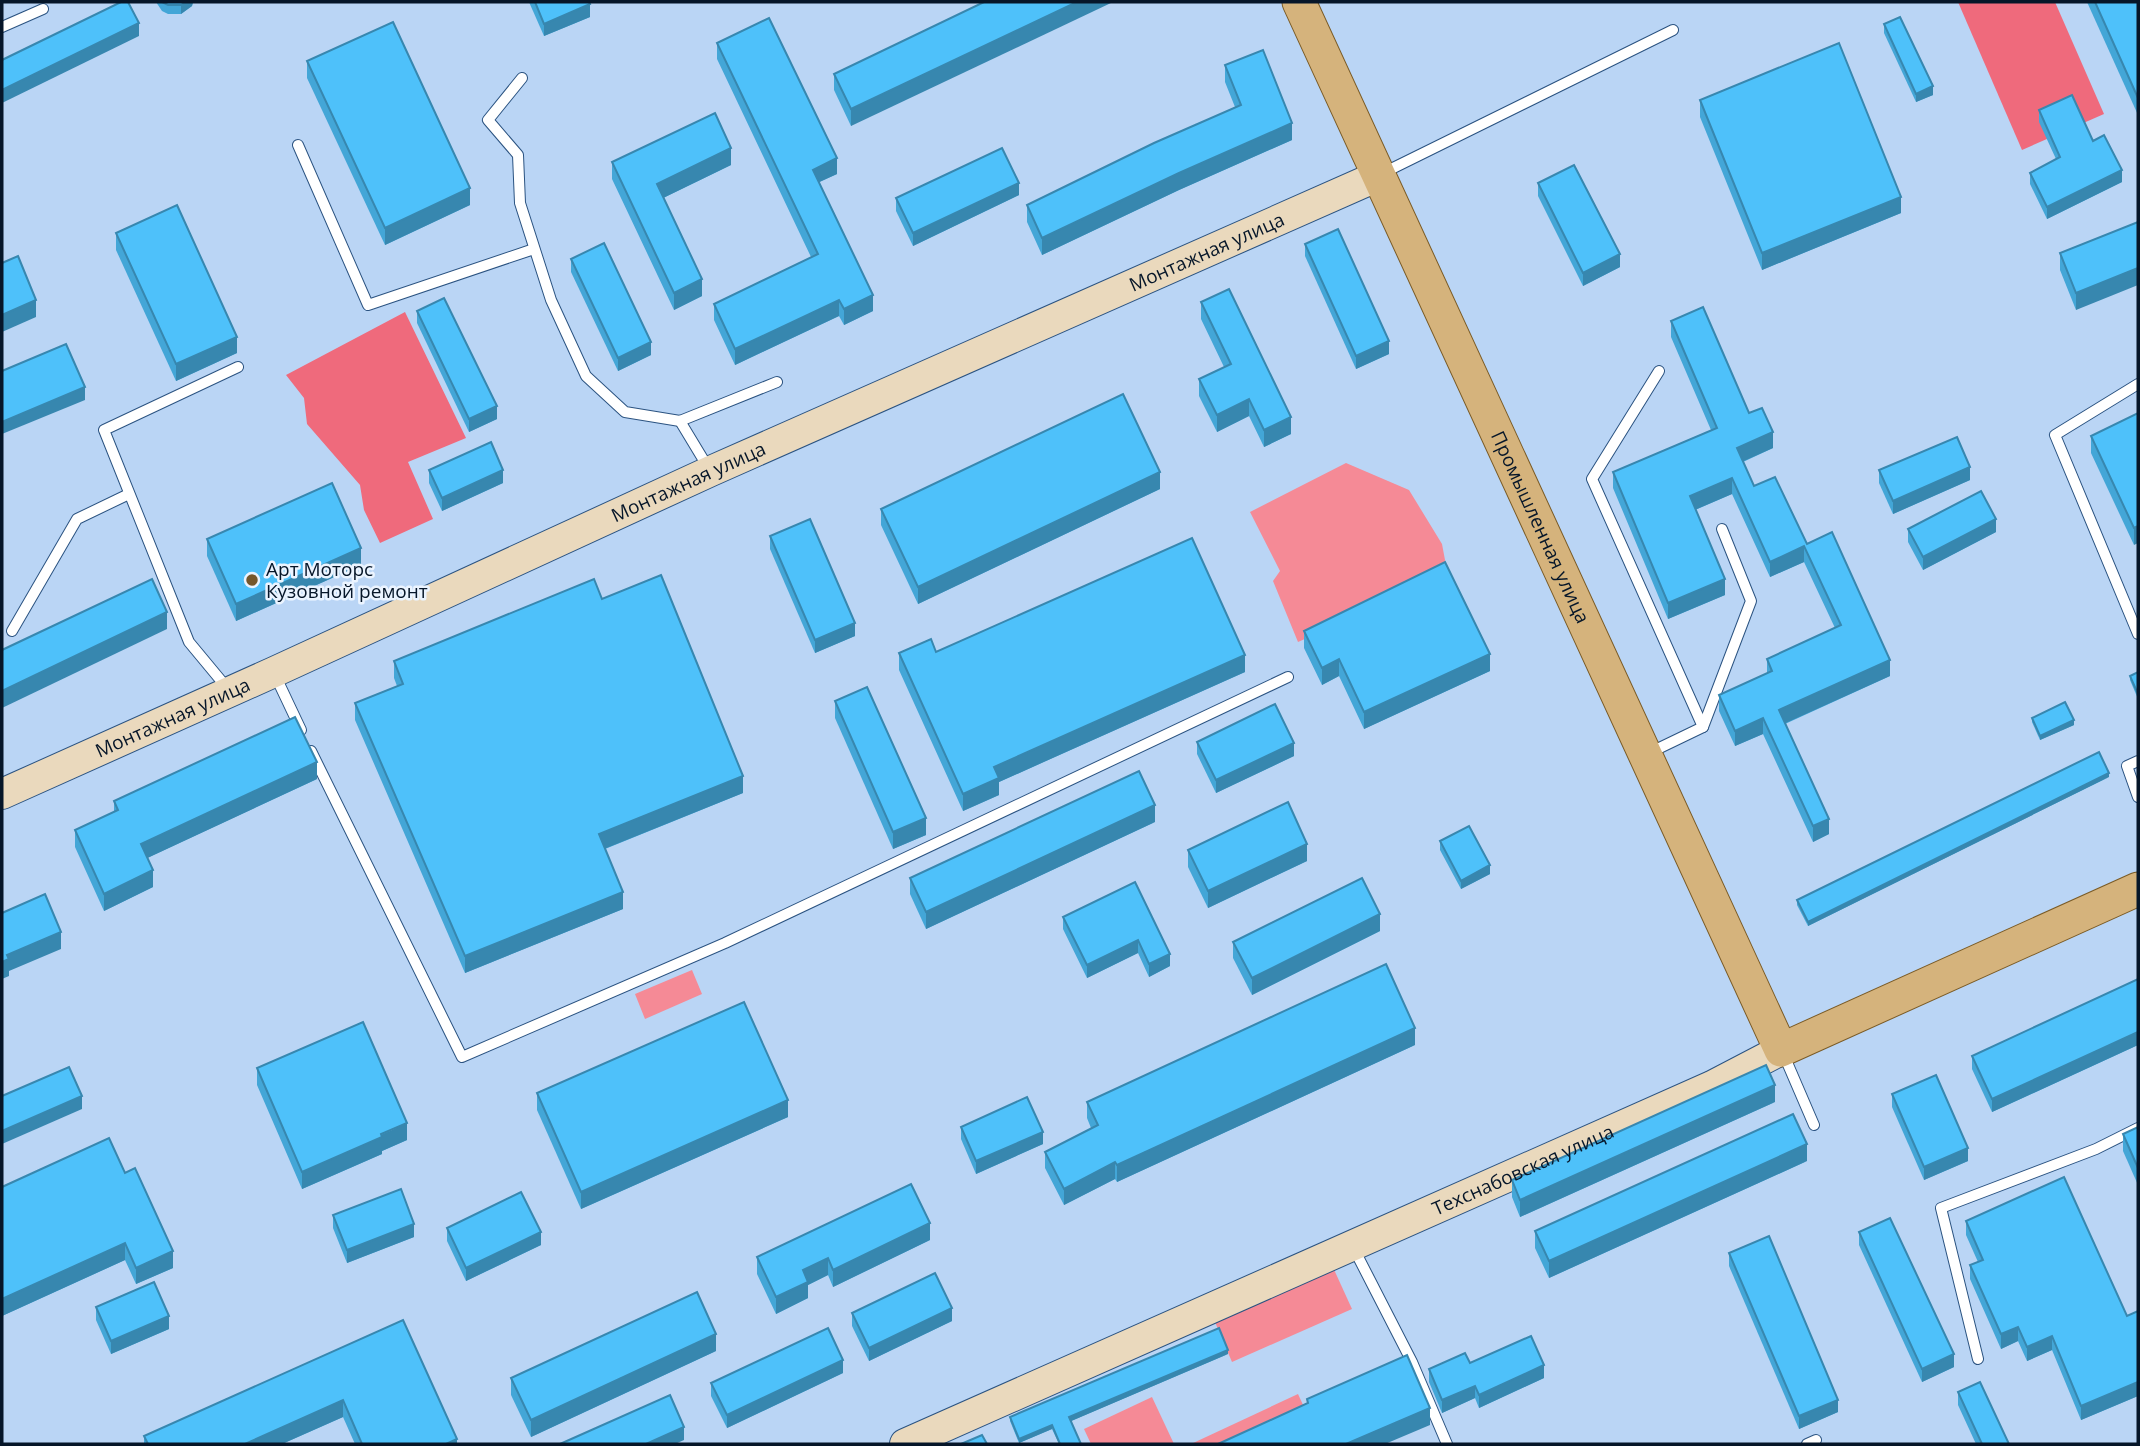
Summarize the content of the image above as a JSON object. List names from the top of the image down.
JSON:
{
  "streets": {
    "main road": ["Промышленная улица", "Техснабовская улица"],
    "street": ["Монтажная улица"]
  },
  "crossings": [
    ["Монтажная улица", "Промышленная улица"],
    ["Промышленная улица", "Техснабовская улица"]
  ],
  "places": ["Арт Моторс Кузовной ремонт"]
}
